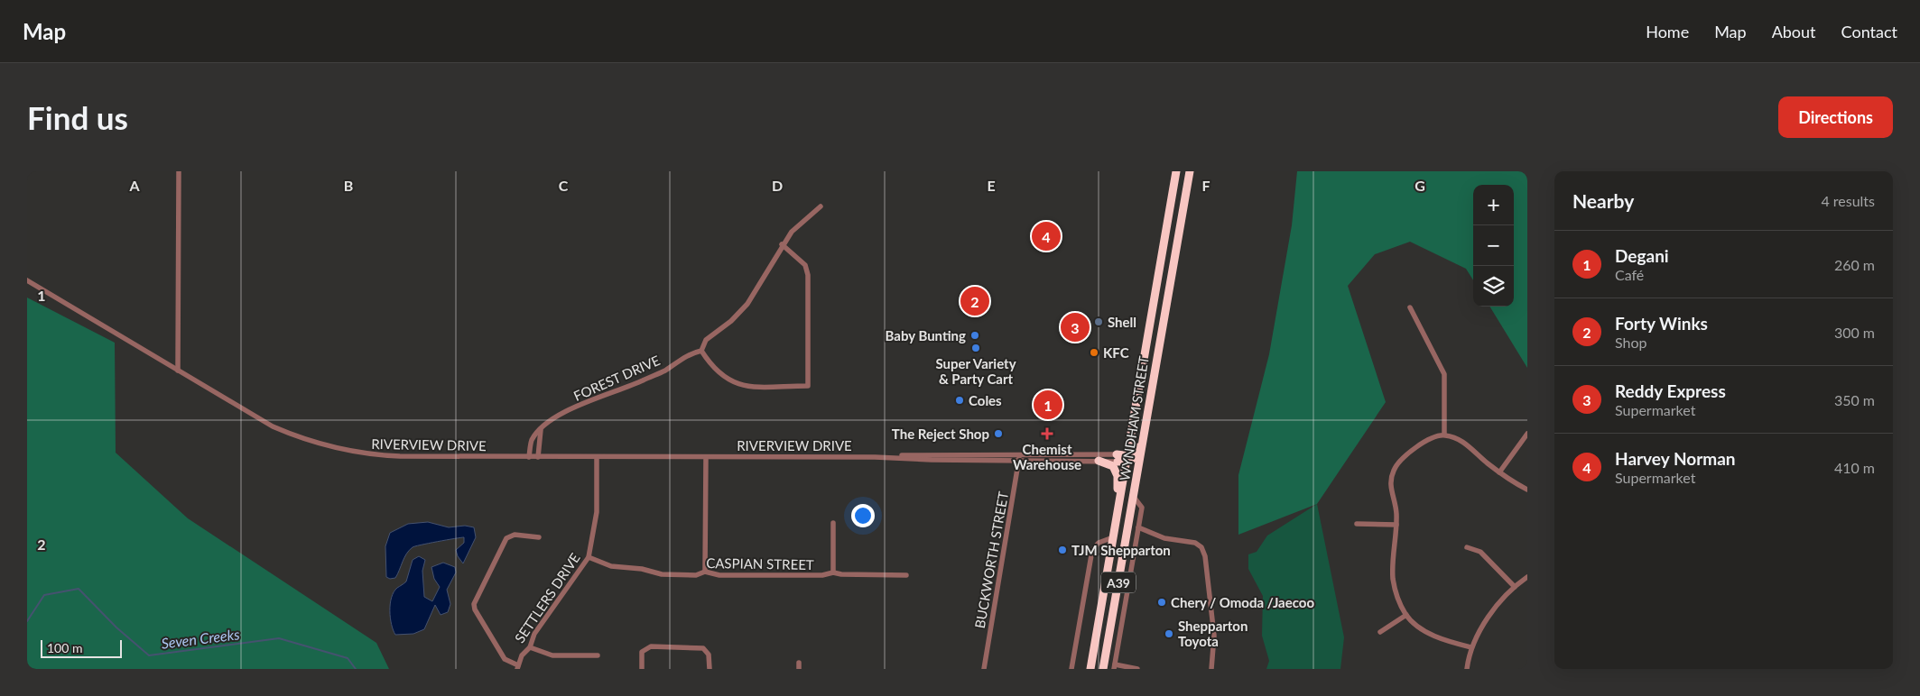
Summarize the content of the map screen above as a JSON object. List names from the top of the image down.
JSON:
{
  "streets": {
    "highway": ["WYNDHAM STREET", "A39"],
    "street": [
      "FOREST DRIVE",
      "RIVERVIEW DRIVE",
      "BUCKWORTH STREET",
      "CASPIAN STREET",
      "SETTLERS DRIVE"
    ]
  },
  "crossings": [
    ["FOREST DRIVE", "RIVERVIEW DRIVE"],
    ["WYNDHAM STREET", "RIVERVIEW DRIVE"],
    ["RIVERVIEW DRIVE", "BUCKWORTH STREET"],
    ["RIVERVIEW DRIVE", "SETTLERS DRIVE"],
    ["CASPIAN STREET", "SETTLERS DRIVE"]
  ],
  "water": ["Seven Creeks"],
  "places": {
    "other": [
      "Shell",
      "Baby Bunting",
      "Super Variety & Party Cart",
      "KFC",
      "Coles",
      "The Reject Shop",
      "TJM Shepparton",
      "Chery / Omoda /Jaecoo",
      "Shepparton Toyota"
    ],
    "health": ["Chemist Warehouse"]
  },
  "scale_bar": "100 m",
  "page": {
    "header": "Map",
    "nav": [
      "Home",
      "Map",
      "About",
      "Contact"
    ],
    "buttons": "Directions",
    "title": "Find us",
    "heading": ["Nearby", "4 results"],
    "map_buttons": ["+", "−"],
    "pins": [
      "4",
      "2",
      "3",
      "1"
    ],
    "list": [
      {
        "mark": "1",
        "name": "Degani",
        "note": "Café",
        "value": "260 m"
      },
      {
        "mark": "2",
        "name": "Forty Winks",
        "note": "Shop",
        "value": "300 m"
      },
      {
        "mark": "3",
        "name": "Reddy Express",
        "note": "Supermarket",
        "value": "350 m"
      },
      {
        "mark": "4",
        "name": "Harvey Norman",
        "note": "Supermarket",
        "value": "410 m"
      }
    ],
    "scale": "100 m"
  },
  "grid": {
    "columns": [
      "A",
      "B",
      "C",
      "D",
      "E",
      "F",
      "G"
    ],
    "rows": ["1", "2"]
  }
}
